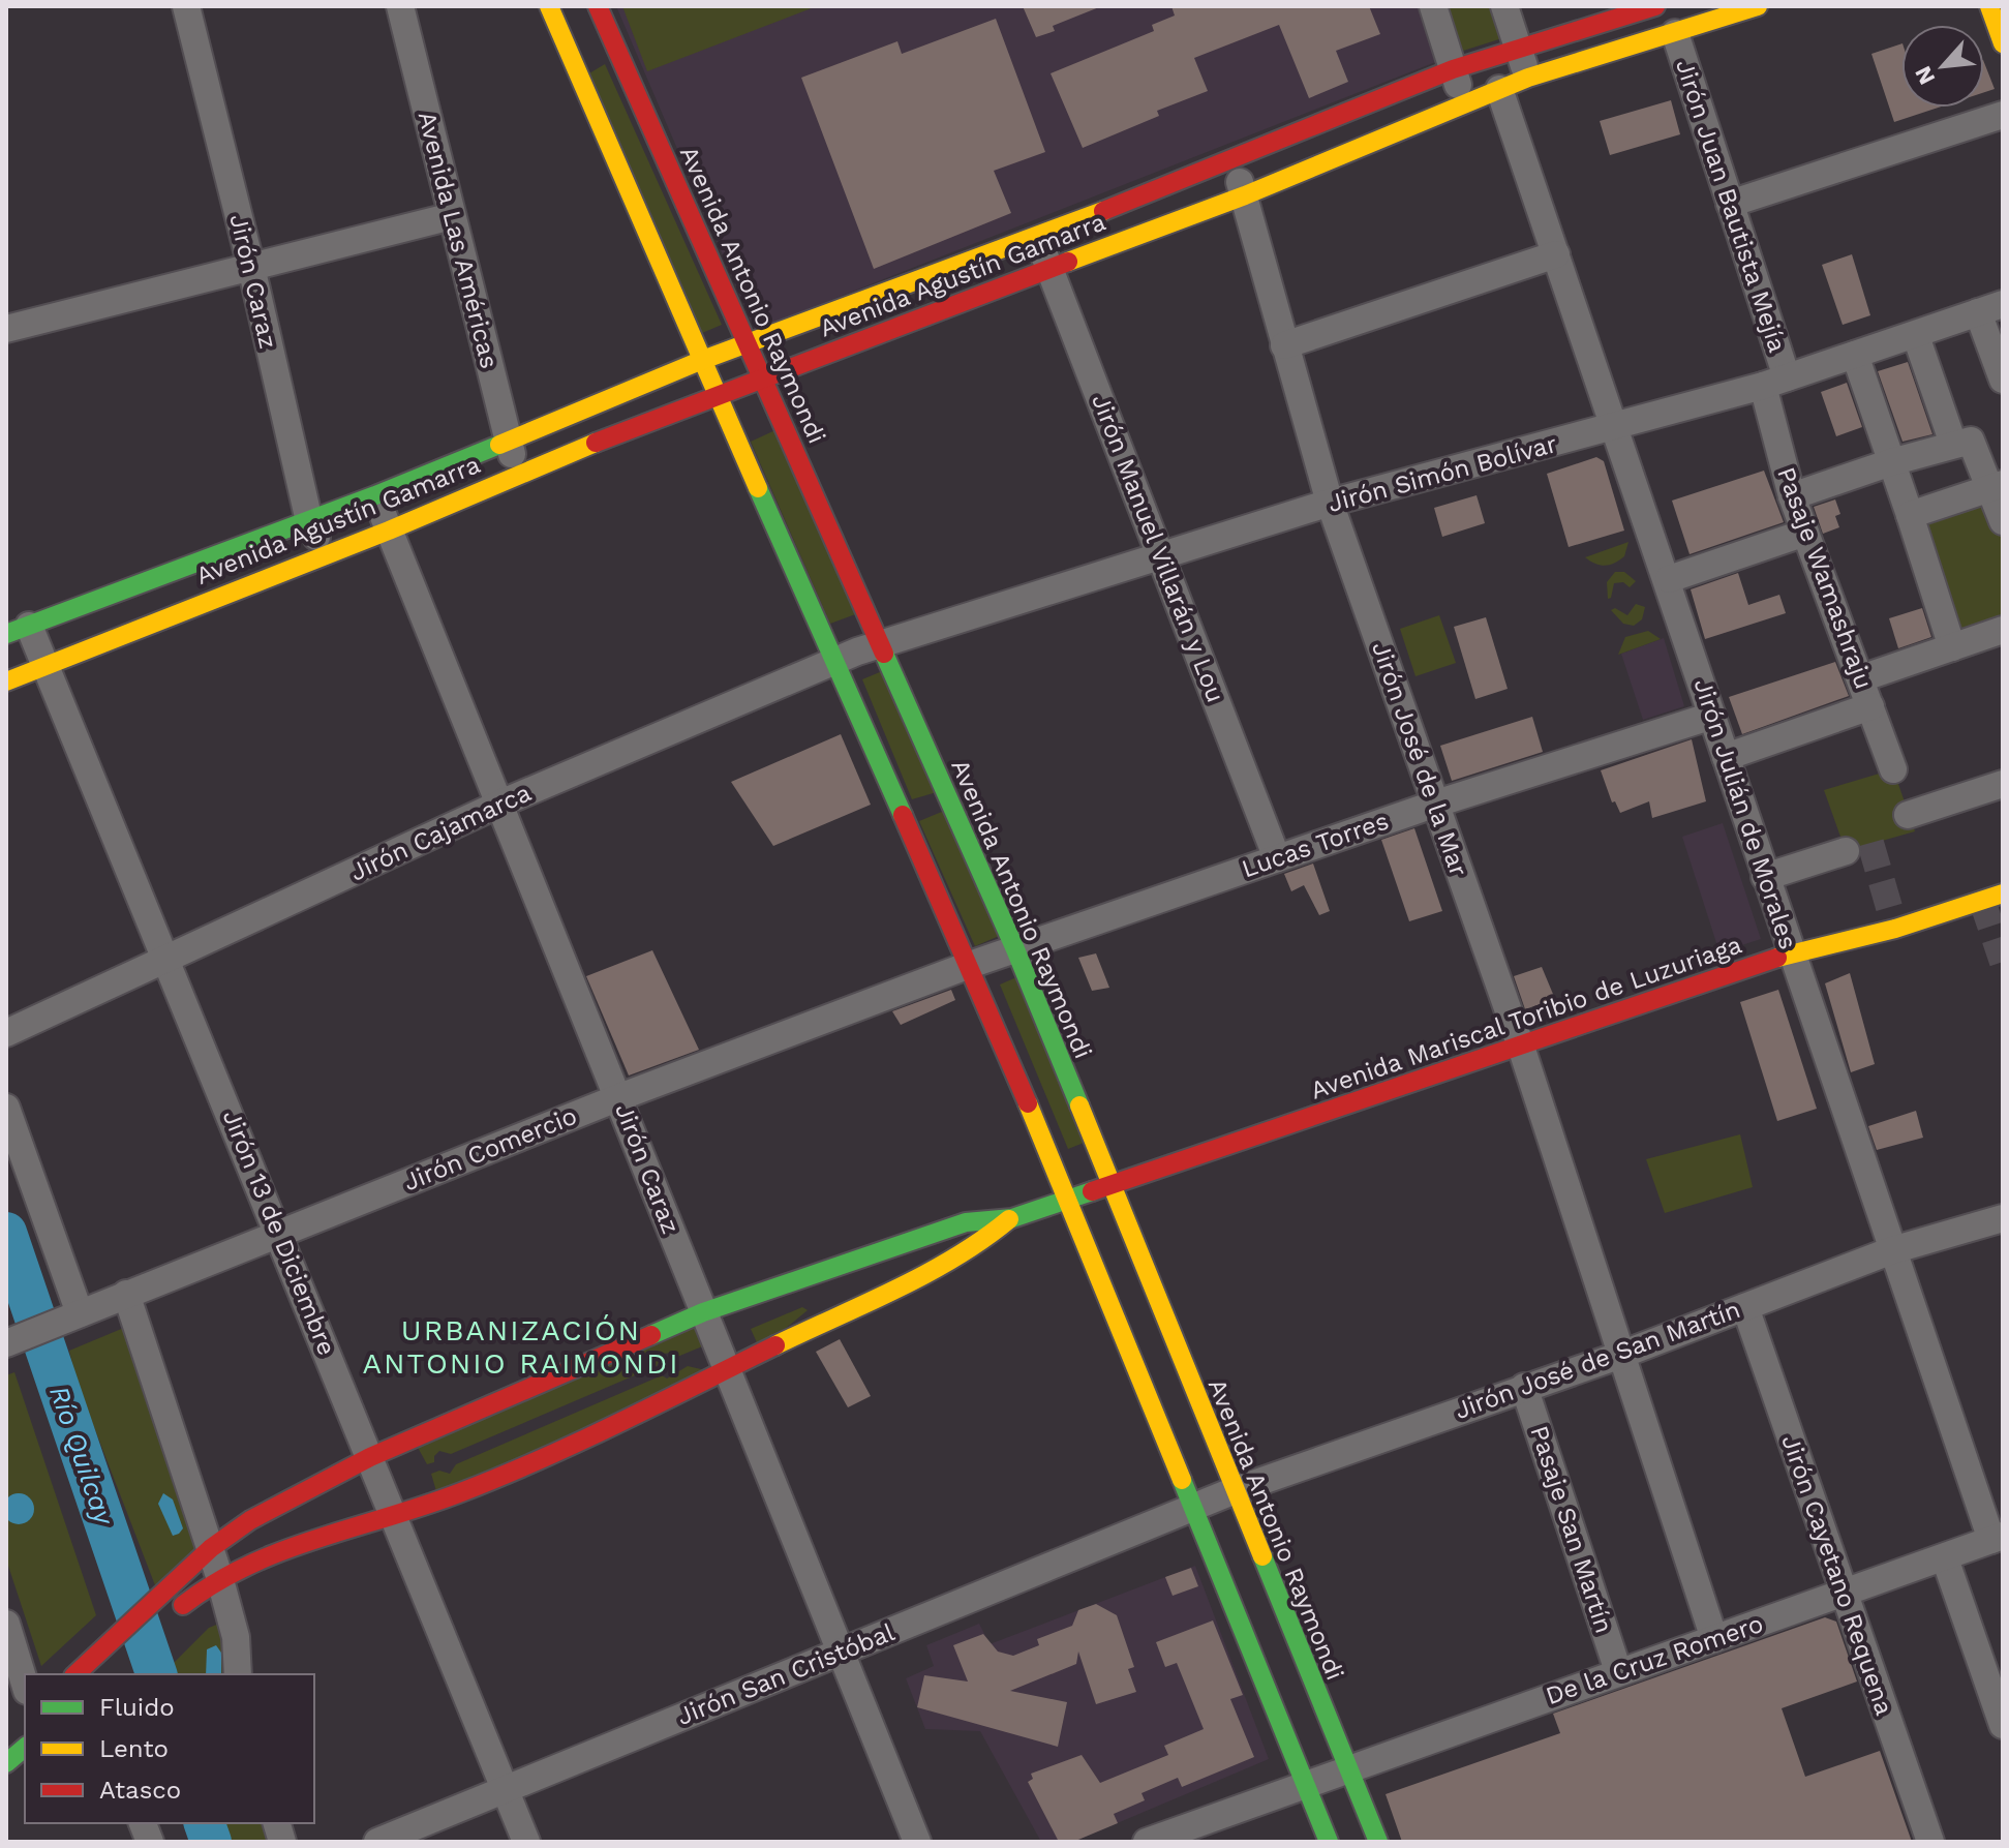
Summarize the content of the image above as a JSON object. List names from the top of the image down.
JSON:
{
  "streets": {
    "main road": ["Avenida Agustín Gamarra", "Avenida Antonio Raymondi", "Avenida Mariscal Toribio de Luzuriaga"],
    "street": [
      "Jirón Juan Bautista Mejía",
      "Avenida Las Américas",
      "Jirón Caraz",
      "Jirón Simón Bolívar",
      "Jirón Manuel Villarán y Lou",
      "Pasaje Wamashraju",
      "Jirón José de la Mar",
      "Jirón Julián de Morales",
      "Jirón Cajamarca",
      "Lucas Torres",
      "Jirón Comercio",
      "Jirón 13 de Diciembre",
      "Jirón José de San Martín",
      "Pasaje San Martín",
      "Jirón Cayetano Requena",
      "De la Cruz Romero",
      "Jirón San Cristóbal"
    ]
  },
  "crossings": [
    ["Jirón Juan Bautista Mejía", "Avenida Agustín Gamarra"],
    ["Jirón Juan Bautista Mejía", "Jirón Simón Bolívar"],
    ["Jirón Juan Bautista Mejía", "Pasaje Wamashraju"],
    ["Avenida Las Américas", "Avenida Agustín Gamarra"],
    ["Avenida Agustín Gamarra", "Jirón Caraz"],
    ["Avenida Agustín Gamarra", "Avenida Antonio Raymondi"],
    ["Avenida Agustín Gamarra", "Jirón Manuel Villarán y Lou"],
    ["Avenida Agustín Gamarra", "Jirón José de la Mar"],
    ["Avenida Agustín Gamarra", "Jirón Julián de Morales"],
    ["Avenida Agustín Gamarra", "Jirón 13 de Diciembre"],
    ["Jirón Caraz", "Jirón Cajamarca"],
    ["Jirón Caraz", "Jirón Comercio"],
    ["Jirón Caraz", "Jirón San Cristóbal"],
    ["Avenida Antonio Raymondi", "Jirón Simón Bolívar"],
    ["Avenida Antonio Raymondi", "Jirón Cajamarca"],
    ["Avenida Antonio Raymondi", "Lucas Torres"],
    ["Avenida Antonio Raymondi", "Avenida Mariscal Toribio de Luzuriaga"],
    ["Avenida Antonio Raymondi", "Jirón Comercio"],
    ["Avenida Antonio Raymondi", "Jirón José de San Martín"],
    ["Avenida Antonio Raymondi", "De la Cruz Romero"],
    ["Avenida Antonio Raymondi", "Jirón San Cristóbal"],
    ["Jirón Simón Bolívar", "Jirón Manuel Villarán y Lou"],
    ["Jirón Simón Bolívar", "Pasaje Wamashraju"],
    ["Jirón Simón Bolívar", "Jirón José de la Mar"],
    ["Jirón Simón Bolívar", "Jirón Julián de Morales"],
    ["Jirón Simón Bolívar", "Jirón Cajamarca"],
    ["Jirón Manuel Villarán y Lou", "Lucas Torres"],
    ["Jirón José de la Mar", "Lucas Torres"],
    ["Jirón José de la Mar", "Avenida Mariscal Toribio de Luzuriaga"],
    ["Jirón José de la Mar", "Jirón José de San Martín"],
    ["Jirón José de la Mar", "De la Cruz Romero"],
    ["Jirón Julián de Morales", "Lucas Torres"],
    ["Jirón Julián de Morales", "Avenida Mariscal Toribio de Luzuriaga"],
    ["Jirón Julián de Morales", "Jirón José de San Martín"],
    ["Jirón Julián de Morales", "De la Cruz Romero"],
    ["Jirón Cajamarca", "Jirón 13 de Diciembre"],
    ["Lucas Torres", "Jirón Comercio"],
    ["Jirón Comercio", "Jirón 13 de Diciembre"],
    ["Jirón 13 de Diciembre", "Jirón San Cristóbal"],
    ["Jirón José de San Martín", "Pasaje San Martín"],
    ["Jirón José de San Martín", "Jirón Cayetano Requena"],
    ["Jirón José de San Martín", "Jirón San Cristóbal"],
    ["Pasaje San Martín", "De la Cruz Romero"],
    ["Jirón Cayetano Requena", "De la Cruz Romero"]
  ],
  "districts": ["URBANIZACIÓN ANTONIO RAIMONDI"],
  "water": ["Río Quilcay"],
  "legend": ["Fluido", "Lento", "Atasco"],
  "north": "bottom left"
}
